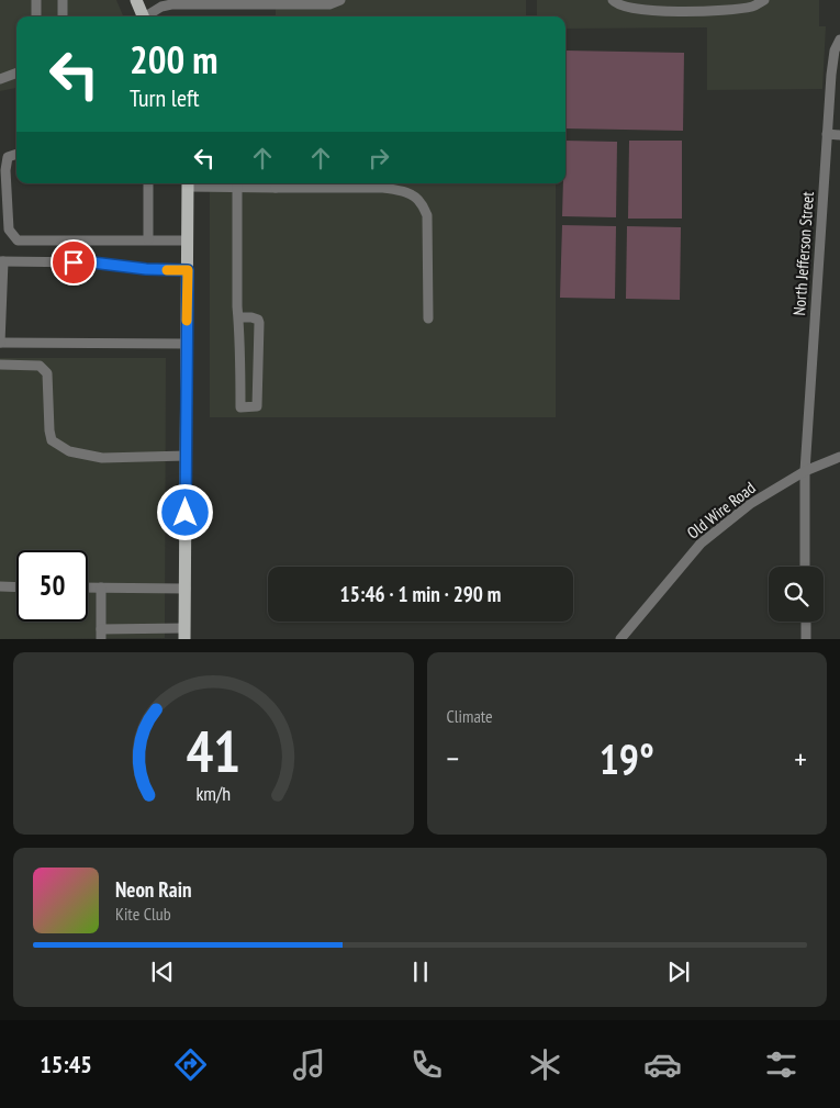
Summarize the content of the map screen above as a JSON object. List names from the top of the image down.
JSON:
{
  "streets": {
    "street": ["North Jefferson Street", "Old Wire Road"]
  },
  "crossings": [
    ["North Jefferson Street", "Old Wire Road"]
  ],
  "page": {
    "turn": ["200 m", "Turn left"],
    "limit": "50",
    "trip": "15:46 · 1 min · 290 m",
    "tile": "Climate",
    "heat": ["−", "19°", "+"],
    "song": ["Neon Rain", "Kite Club"],
    "tabs": "15:45",
    "gauge": ["41", "km/h"]
  }
}
